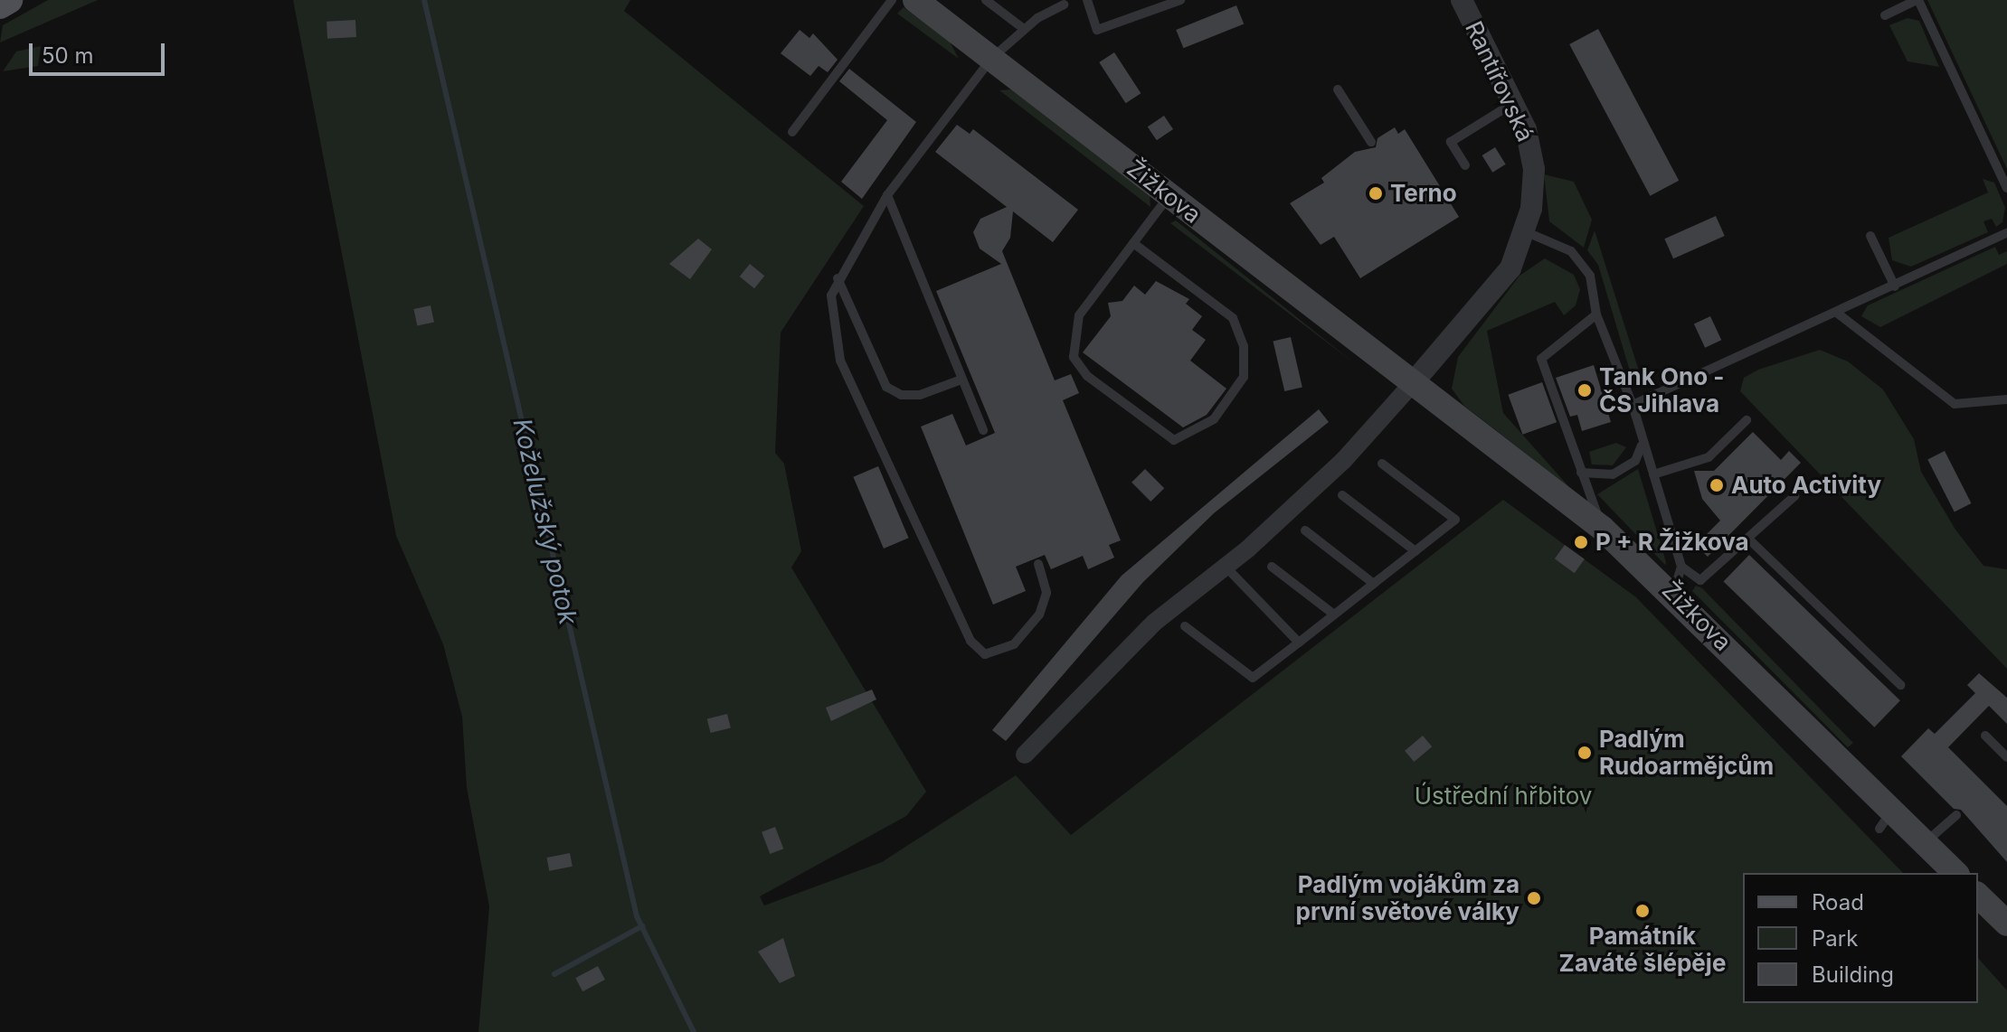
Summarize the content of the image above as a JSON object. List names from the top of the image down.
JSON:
{
  "streets": {
    "main road": ["Žižkova"],
    "street": ["Rantířovská"]
  },
  "crossings": [
    ["Rantířovská", "Žižkova"]
  ],
  "water": ["Koželužský potok"],
  "parks": ["Ústřední hřbitov"],
  "places": [
    "Terno",
    "Tank Ono - ČS Jihlava",
    "Auto Activity",
    "P + R Žižkova",
    "Padlým Rudoarmějcům",
    "Padlým vojákům za první světové války",
    "Památník Zaváté šlépěje"
  ],
  "legend": ["Road", "Park", "Building"],
  "scale_bar": "50 m"
}
